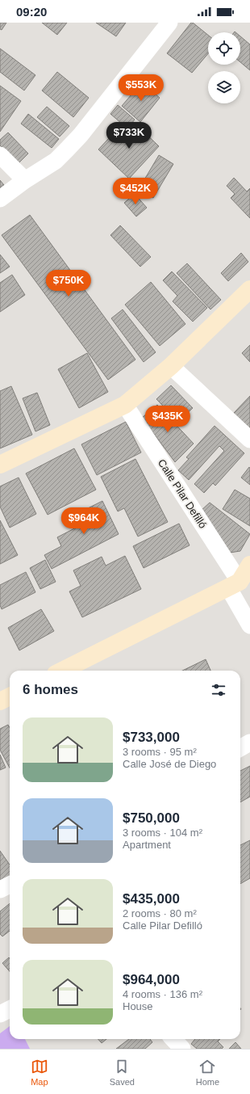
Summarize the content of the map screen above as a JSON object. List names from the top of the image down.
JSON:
{
  "streets": {
    "street": ["Calle Pilar Defilló"]
  },
  "page": {
    "status": "09:20",
    "price": [
      "$553K",
      "$733K",
      "$452K",
      "$750K",
      "$435K",
      "$964K"
    ],
    "heading": "6 homes",
    "list": [
      {
        "name": "$733,000",
        "note": "3 rooms · 95 m² · Calle José de Diego"
      },
      {
        "name": "$750,000",
        "note": "3 rooms · 104 m² · Apartment"
      },
      {
        "name": "$435,000",
        "note": "2 rooms · 80 m² · Calle Pilar Defilló"
      },
      {
        "name": "$964,000",
        "note": "4 rooms · 136 m² · House"
      }
    ],
    "tabs": ["Map", "Saved", "Home"]
  }
}
